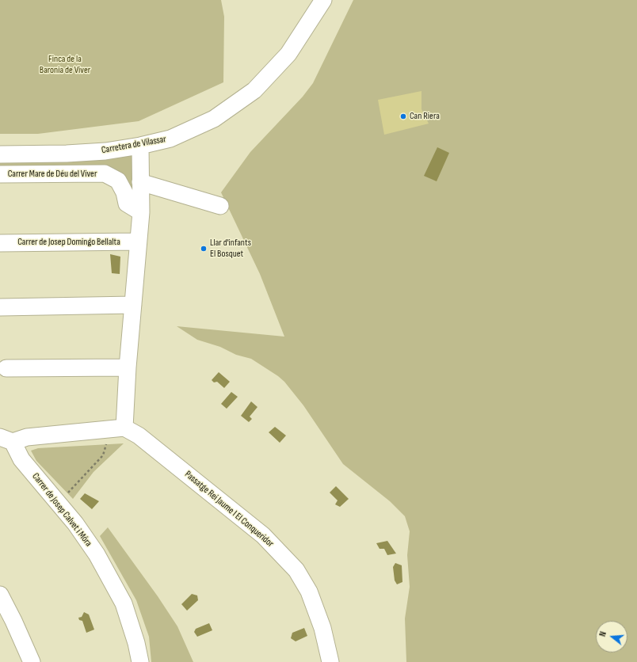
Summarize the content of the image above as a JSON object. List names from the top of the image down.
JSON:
{
  "streets": {
    "street": [
      "Carretera de Vilassar",
      "Carrer Mare de Déu del Viver",
      "Carrer de Josep Domingo Bellalta",
      "Passatge Rei Jaume I El Conqueridor",
      "Carrer de Josep Calvet i Móra"
    ]
  },
  "parks": ["Finca de la Baronia de Viver"],
  "places": ["Can Riera", "Llar d'infants El Bosquet"],
  "north": "left"
}
